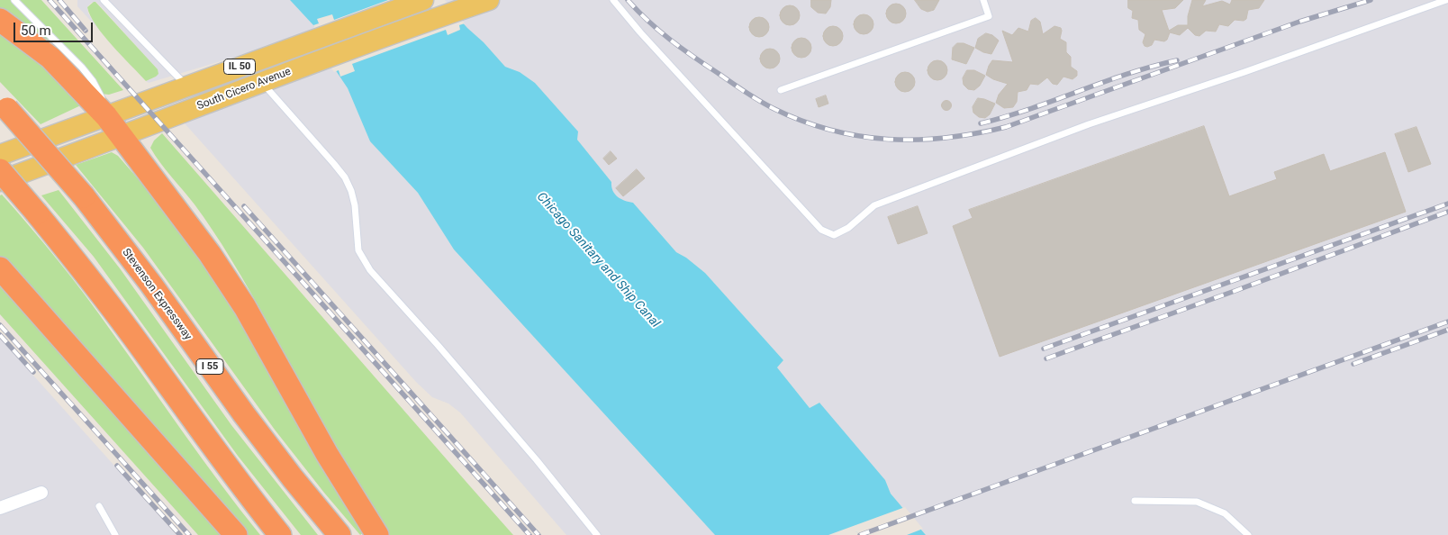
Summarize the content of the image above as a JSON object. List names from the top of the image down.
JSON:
{
  "streets": {
    "highway": ["Stevenson Expressway", "I 55"],
    "main road": ["IL 50", "South Cicero Avenue"]
  },
  "water": ["Chicago Sanitary and Ship Canal"],
  "scale_bar": "50 m"
}
